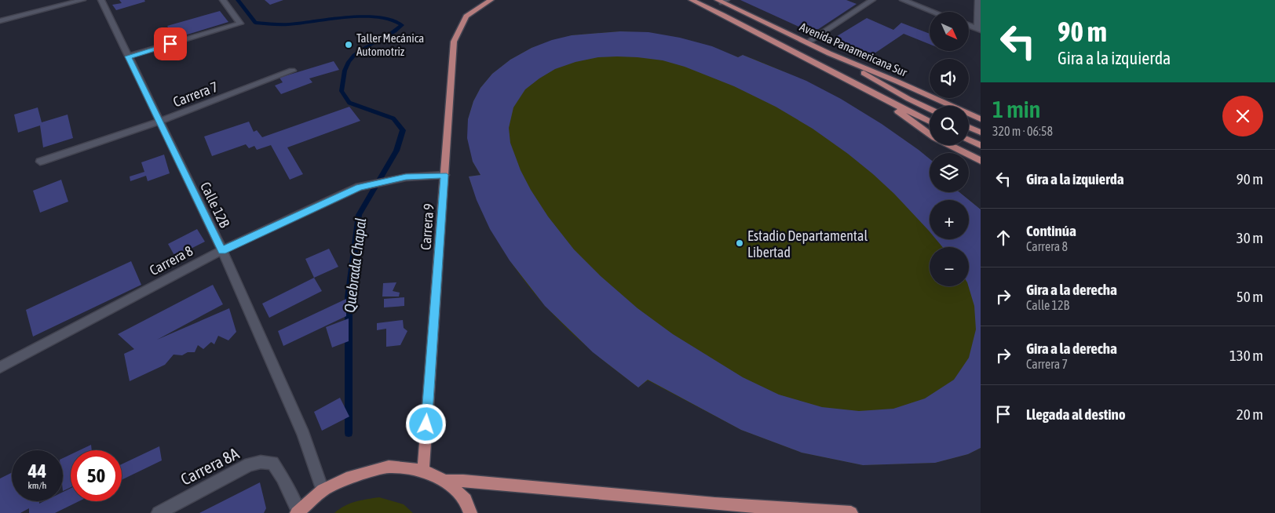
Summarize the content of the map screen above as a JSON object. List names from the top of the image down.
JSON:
{
  "streets": {
    "main road": ["Avenida Panamericana Sur", "Carrera 9"],
    "street": [
      "Carrera 7",
      "Calle 12B",
      "Carrera 8",
      "Carrera 8A"
    ]
  },
  "crossings": [
    ["Carrera 7", "Calle 12B"],
    ["Calle 12B", "Carrera 8"],
    ["Carrera 9", "Carrera 8"]
  ],
  "water": ["Quebrada Chapal"],
  "places": ["Taller Mecánica Automotriz", "Estadio Departamental Libertad"],
  "north": "bottom right",
  "page": {
    "turn": ["90 m", "Gira a la izquierda"],
    "map_buttons": ["+", "−"],
    "heading": ["1 min", "320 m · 06:58"],
    "list": [
      {
        "name": "Gira a la izquierda",
        "value": "90 m"
      },
      {
        "name": "Continúa",
        "note": "Carrera 8",
        "value": "30 m"
      },
      {
        "name": "Gira a la derecha",
        "note": "Calle 12B",
        "value": "50 m"
      },
      {
        "name": "Gira a la derecha",
        "note": "Carrera 7",
        "value": "130 m"
      },
      {
        "name": "Llegada al destino",
        "value": "20 m"
      }
    ],
    "speed": "44 km/h",
    "limit": "50"
  }
}
